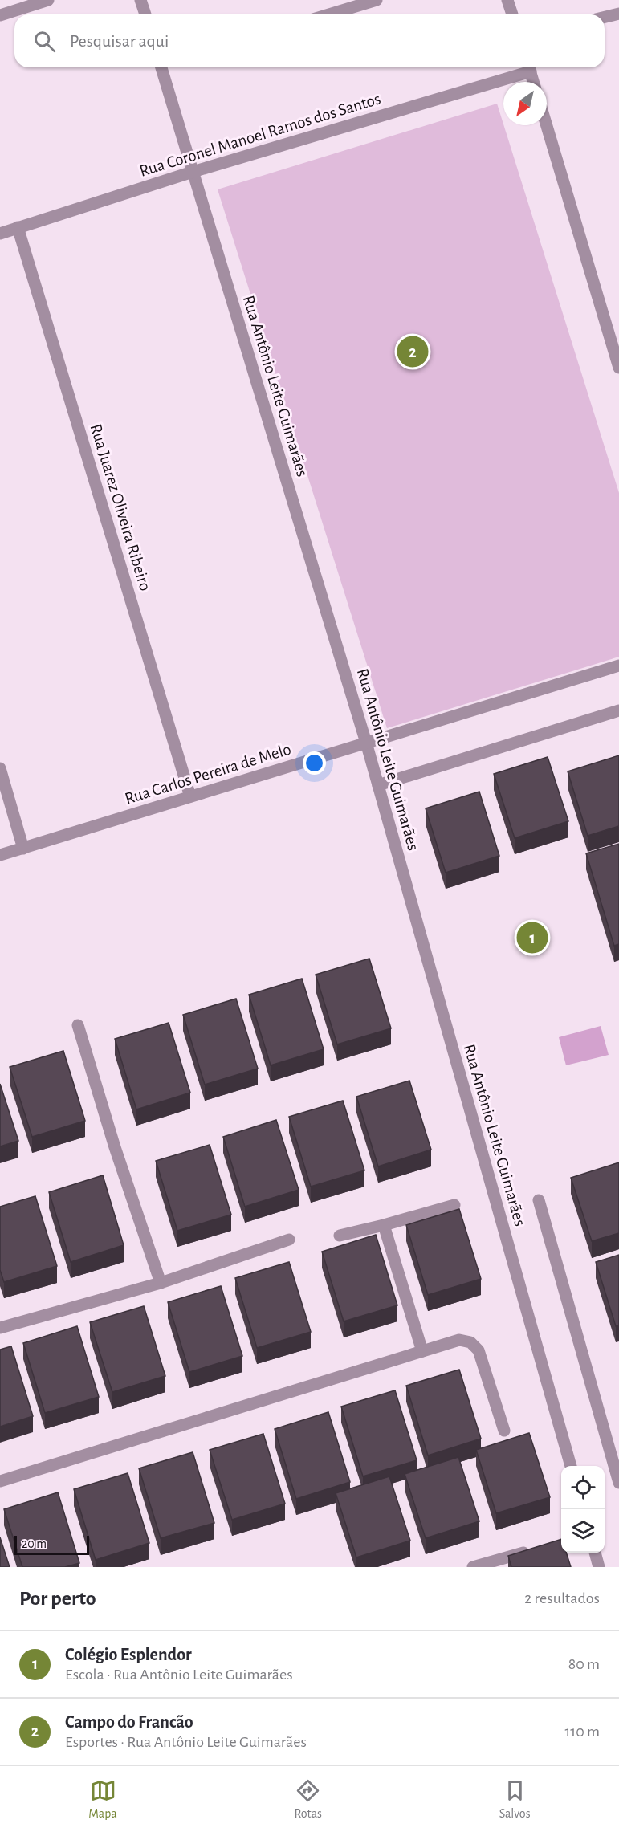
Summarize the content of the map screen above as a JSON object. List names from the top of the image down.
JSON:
{
  "streets": {
    "street": [
      "Rua Coronel Manoel Ramos dos Santos",
      "Rua Antônio Leite Guimarães",
      "Rua Juarez Oliveira Ribeiro",
      "Rua Carlos Pereira de Melo"
    ]
  },
  "crossings": [
    ["Rua Coronel Manoel Ramos dos Santos", "Rua Antônio Leite Guimarães"],
    ["Rua Coronel Manoel Ramos dos Santos", "Rua Juarez Oliveira Ribeiro"],
    ["Rua Antônio Leite Guimarães", "Rua Carlos Pereira de Melo"],
    ["Rua Juarez Oliveira Ribeiro", "Rua Carlos Pereira de Melo"]
  ],
  "scale_bar": "20 m",
  "north": "bottom left",
  "page": {
    "search": "Pesquisar aqui",
    "pins": ["2", "1"],
    "scale": "20 m",
    "heading": ["Por perto", "2 resultados"],
    "list": [
      {
        "mark": "1",
        "name": "Colégio Esplendor",
        "note": "Escola · Rua Antônio Leite Guimarães",
        "value": "80 m"
      },
      {
        "mark": "2",
        "name": "Campo do Francão",
        "note": "Esportes · Rua Antônio Leite Guimarães",
        "value": "110 m"
      }
    ],
    "nav": ["Mapa", "Rotas", "Salvos"]
  }
}
